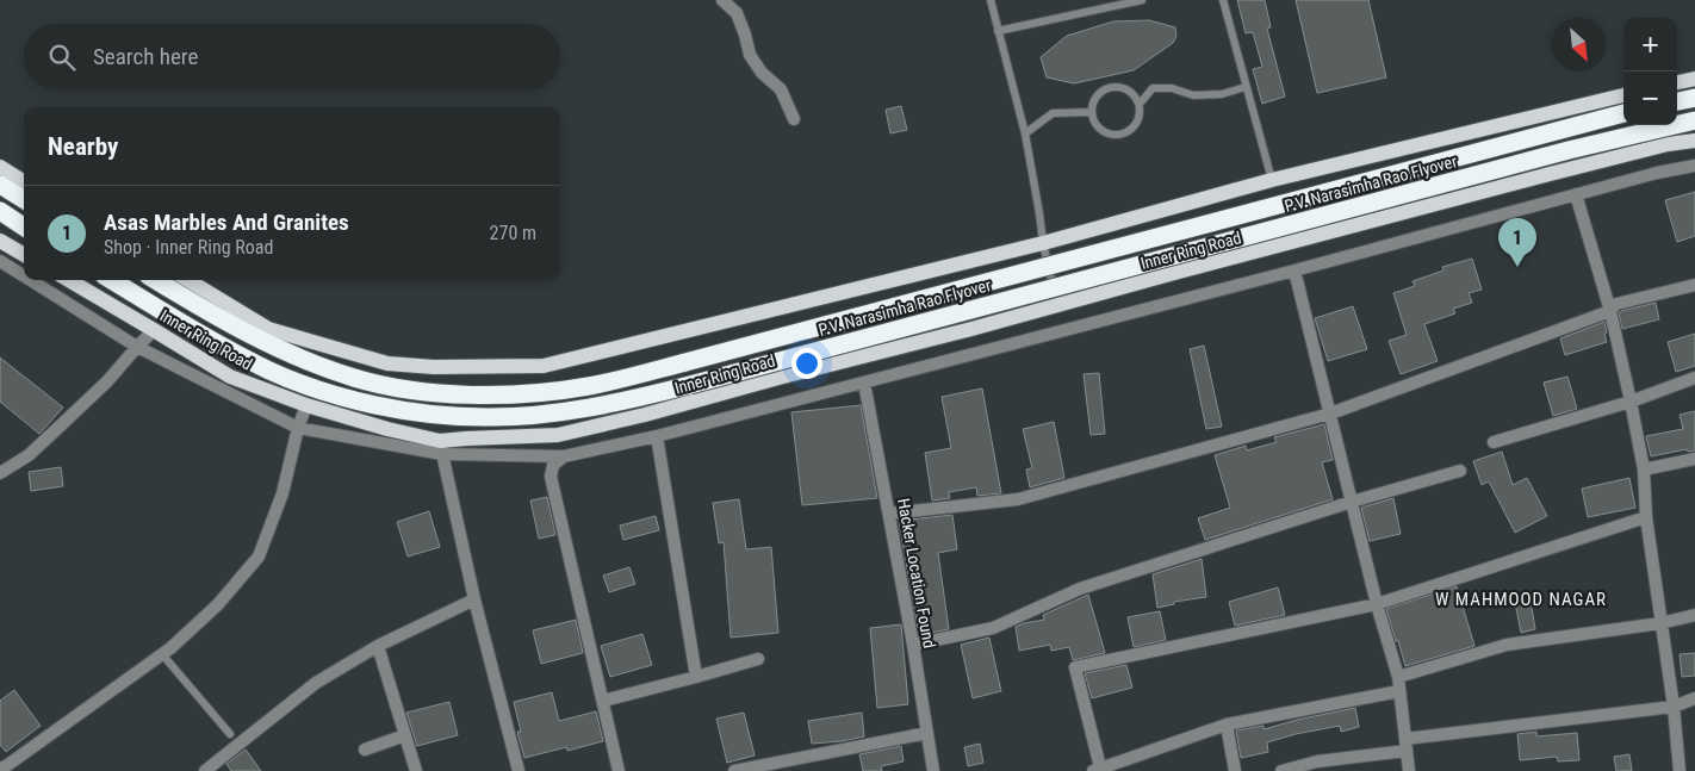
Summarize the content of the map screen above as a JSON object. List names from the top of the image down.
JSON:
{
  "streets": {
    "highway": ["P.V. Narasimha Rao Flyover"],
    "main road": ["Inner Ring Road"],
    "street": ["Hacker Location Found"]
  },
  "districts": ["W MAHMOOD NAGAR"],
  "north": "bottom right",
  "page": {
    "map_buttons": ["+", "−"],
    "search": "Search here",
    "heading": "Nearby",
    "list": [
      {
        "mark": "1",
        "name": "Asas Marbles And Granites",
        "note": "Shop · Inner Ring Road",
        "value": "270 m"
      }
    ],
    "pins": "1"
  }
}
